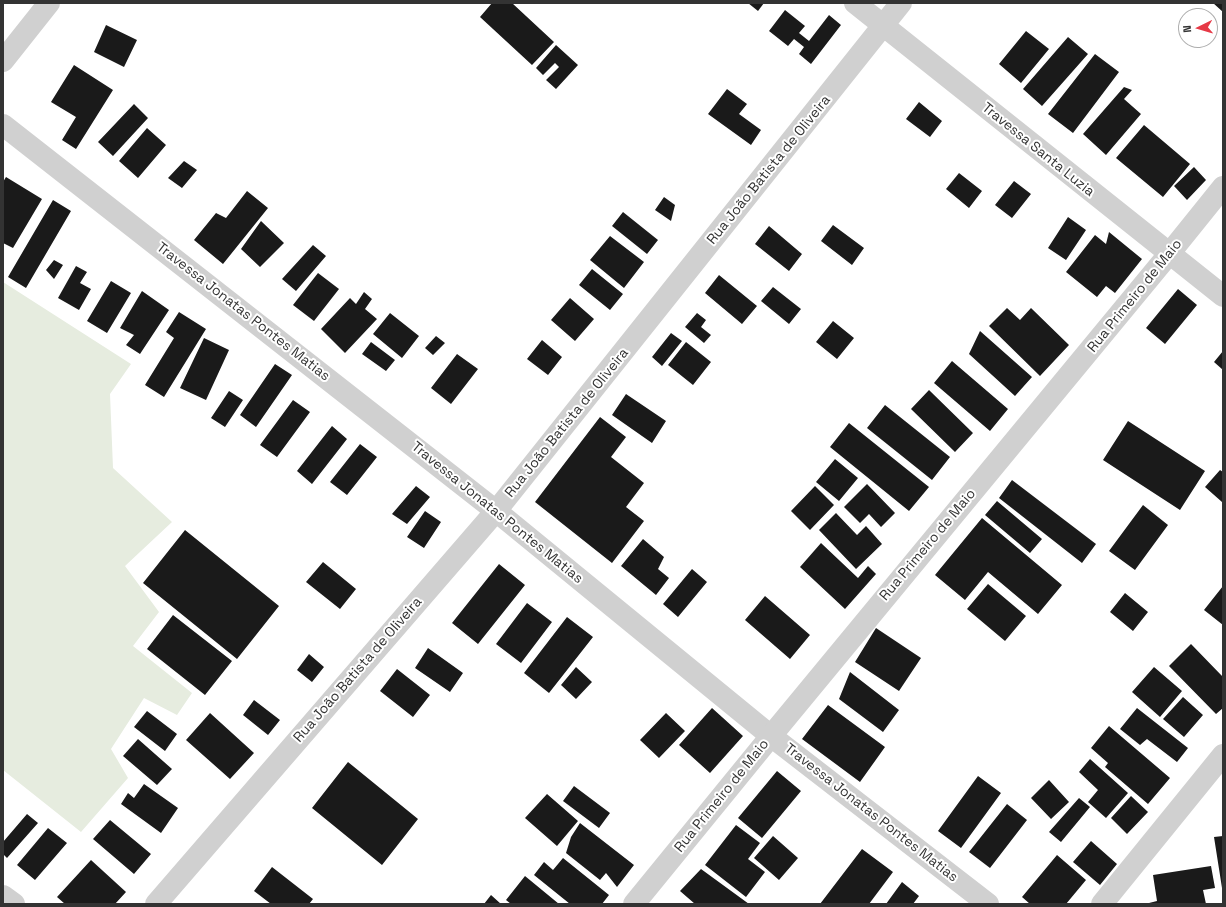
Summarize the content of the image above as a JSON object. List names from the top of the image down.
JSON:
{
  "streets": {
    "street": [
      "Travessa Santa Luzia",
      "Rua João Batista de Oliveira",
      "Rua Primeiro de Maio",
      "Travessa Jonatas Pontes Matias"
    ]
  },
  "crossings": [
    ["Travessa Santa Luzia", "Rua João Batista de Oliveira"],
    ["Travessa Santa Luzia", "Rua Primeiro de Maio"],
    ["Rua João Batista de Oliveira", "Travessa Jonatas Pontes Matias"],
    ["Rua Primeiro de Maio", "Travessa Jonatas Pontes Matias"]
  ],
  "north": "left"
}
